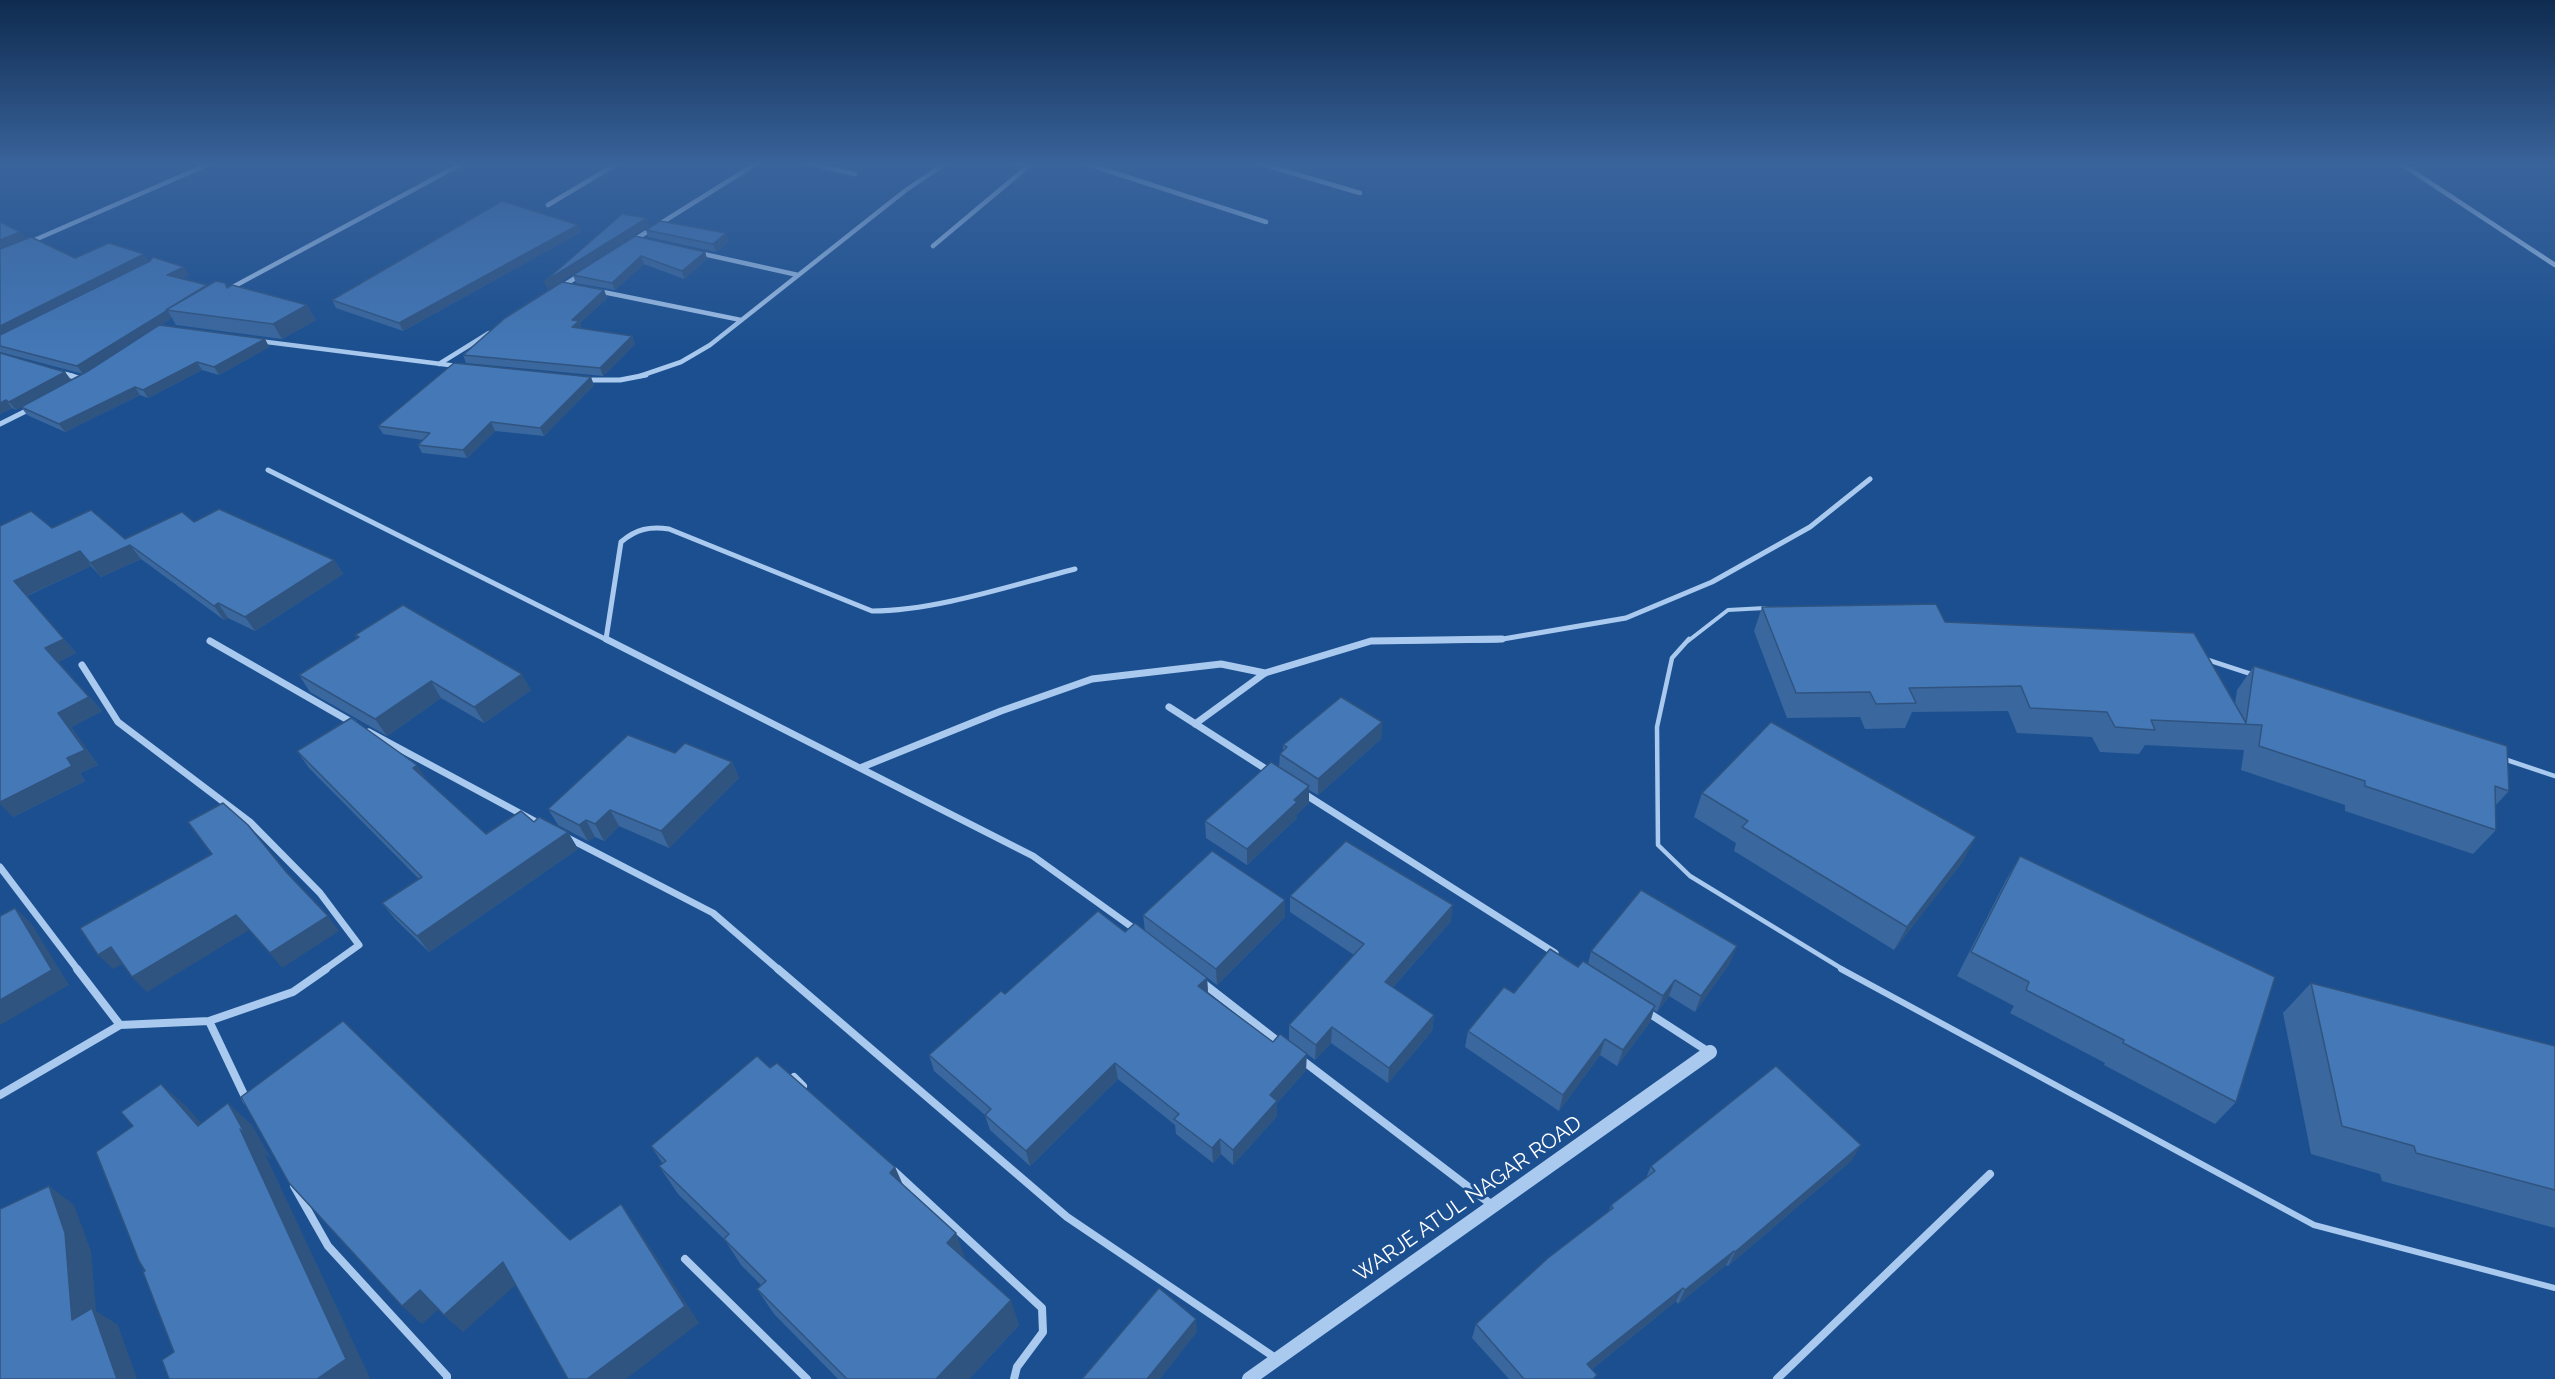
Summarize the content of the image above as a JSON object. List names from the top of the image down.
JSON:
{
  "streets": {
    "street": ["WARJE ATUL NAGAR ROAD"]
  }
}
